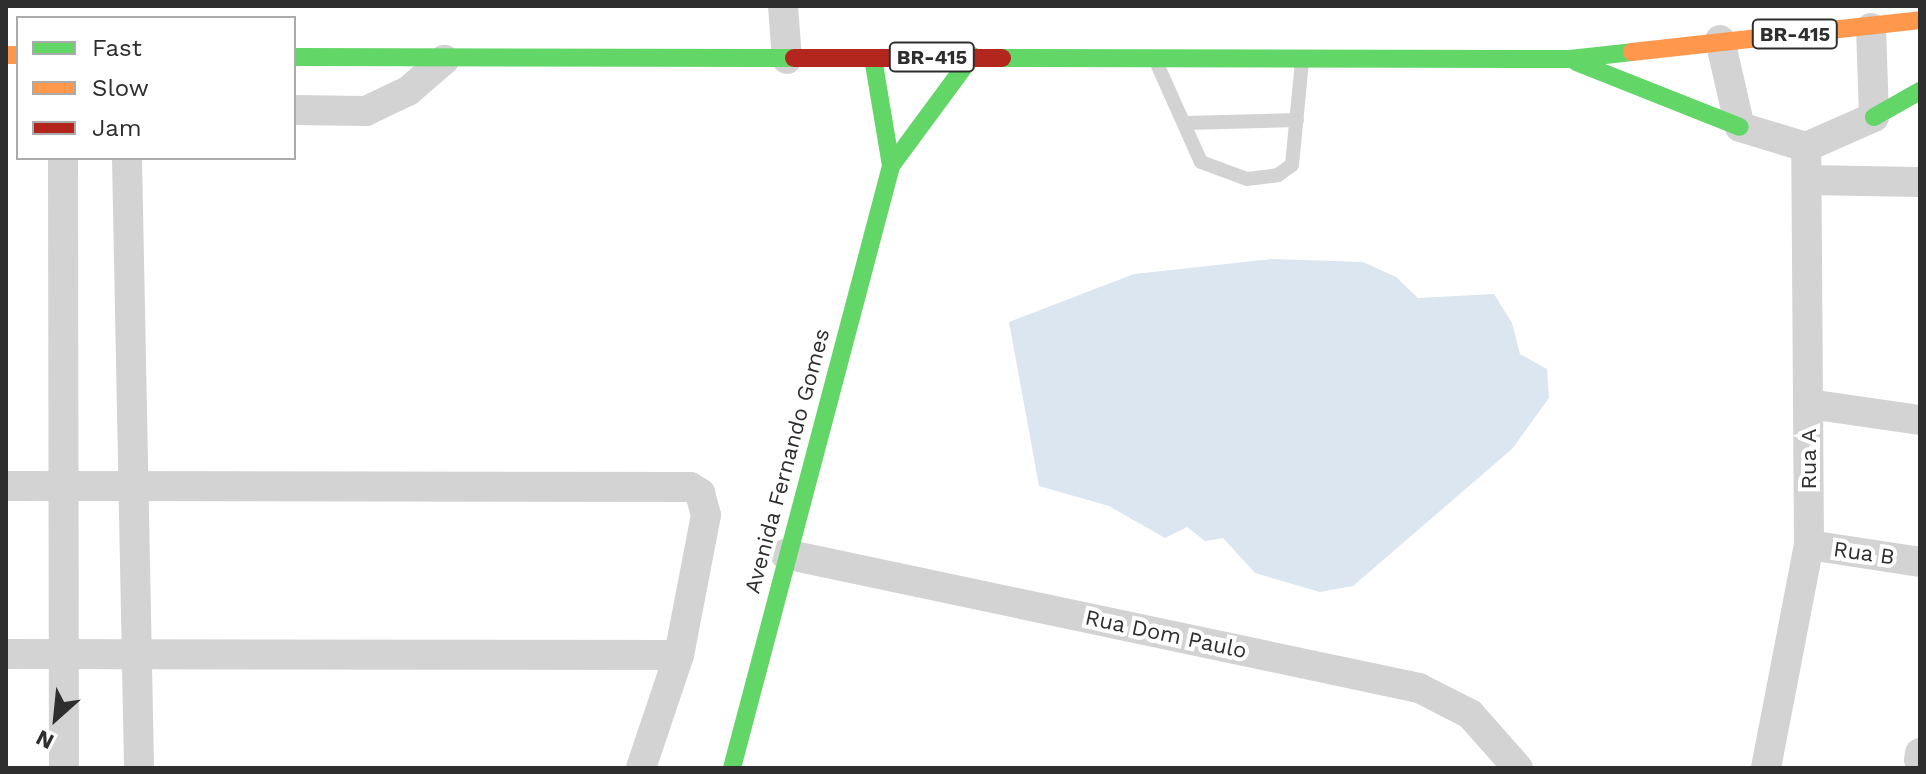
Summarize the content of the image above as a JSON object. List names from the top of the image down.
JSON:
{
  "streets": {
    "main road": ["BR-415", "Avenida Fernando Gomes"],
    "street": ["Rua A", "Rua B", "Rua Dom Paulo"]
  },
  "crossings": [
    ["Rua A", "Rua B"],
    ["Avenida Fernando Gomes", "Rua Dom Paulo"]
  ],
  "legend": ["Fast", "Slow", "Jam"],
  "north": "bottom left"
}
